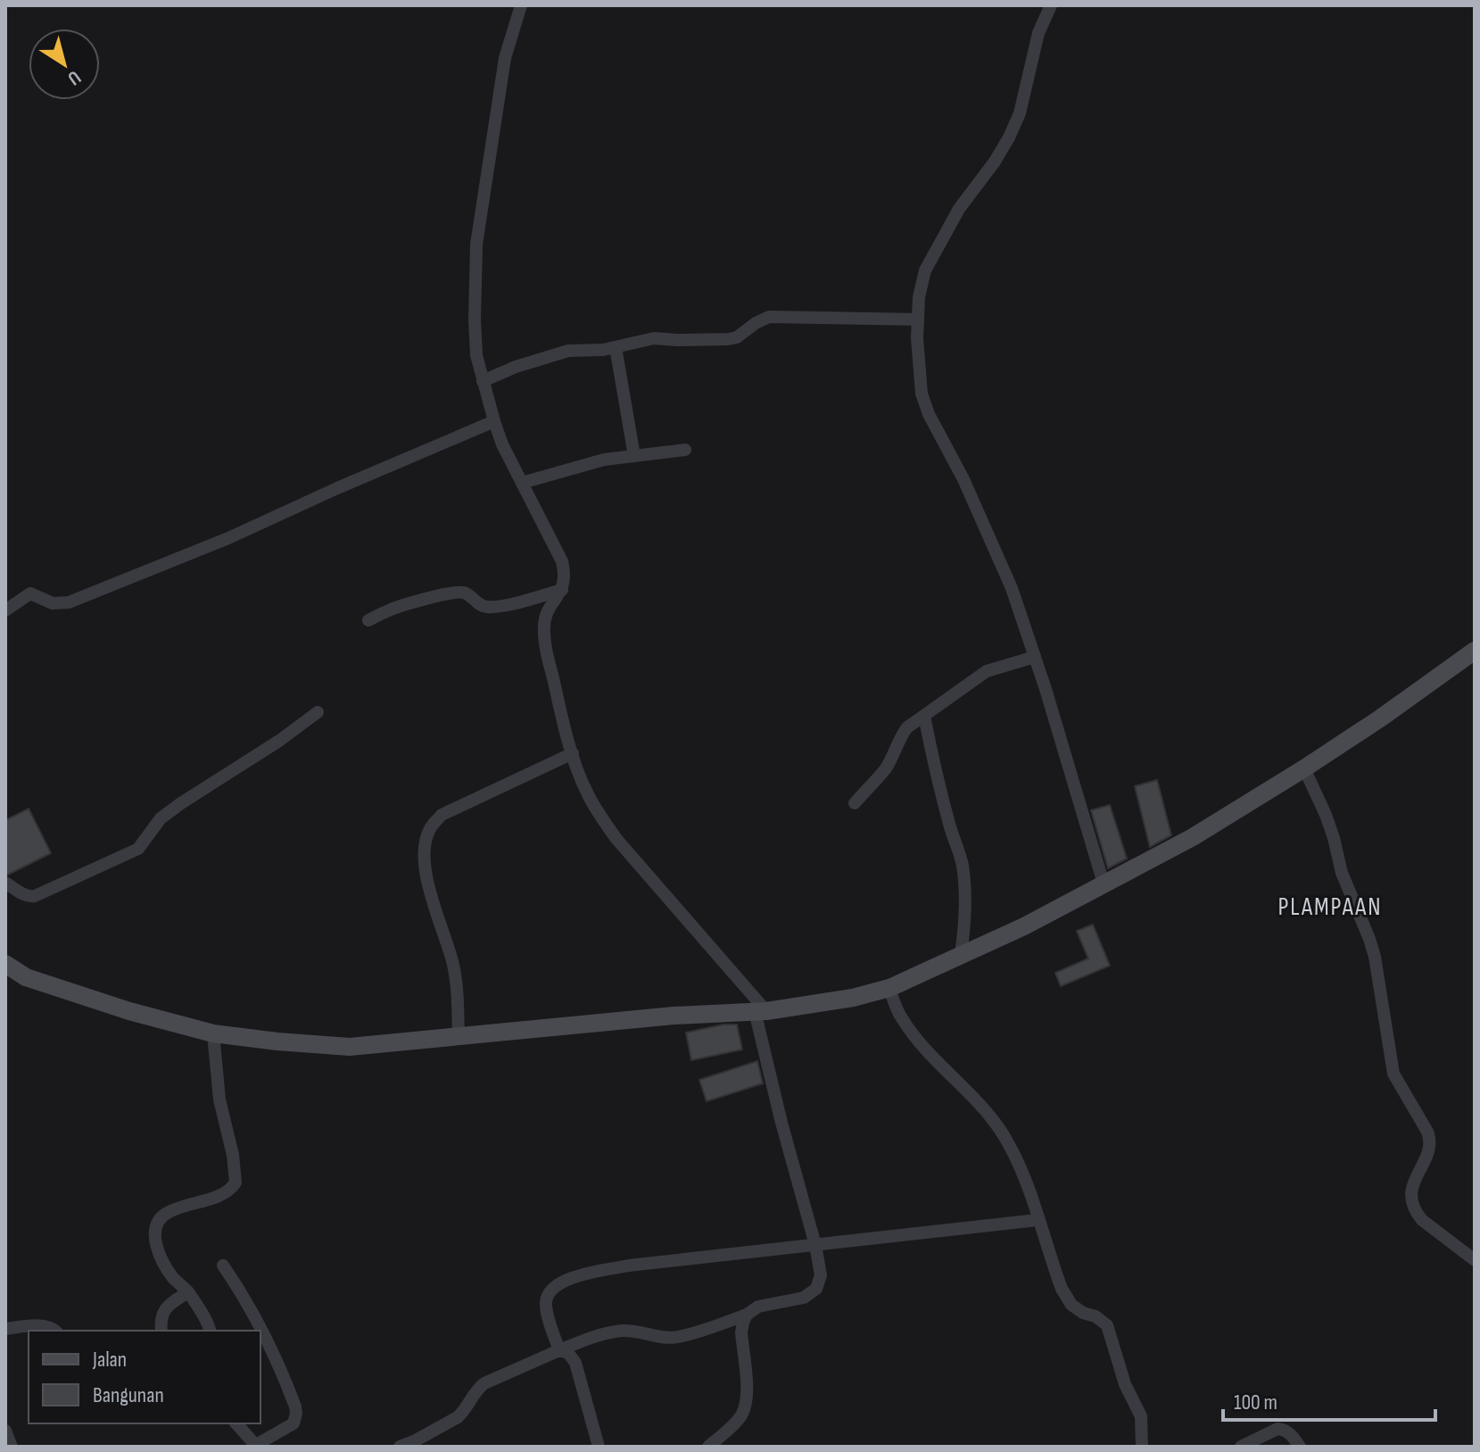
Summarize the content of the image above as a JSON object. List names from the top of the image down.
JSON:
{
  "districts": ["PLAMPAAN"],
  "legend": ["Jalan", "Bangunan"],
  "scale_bar": "100 m",
  "north": "bottom right"
}
